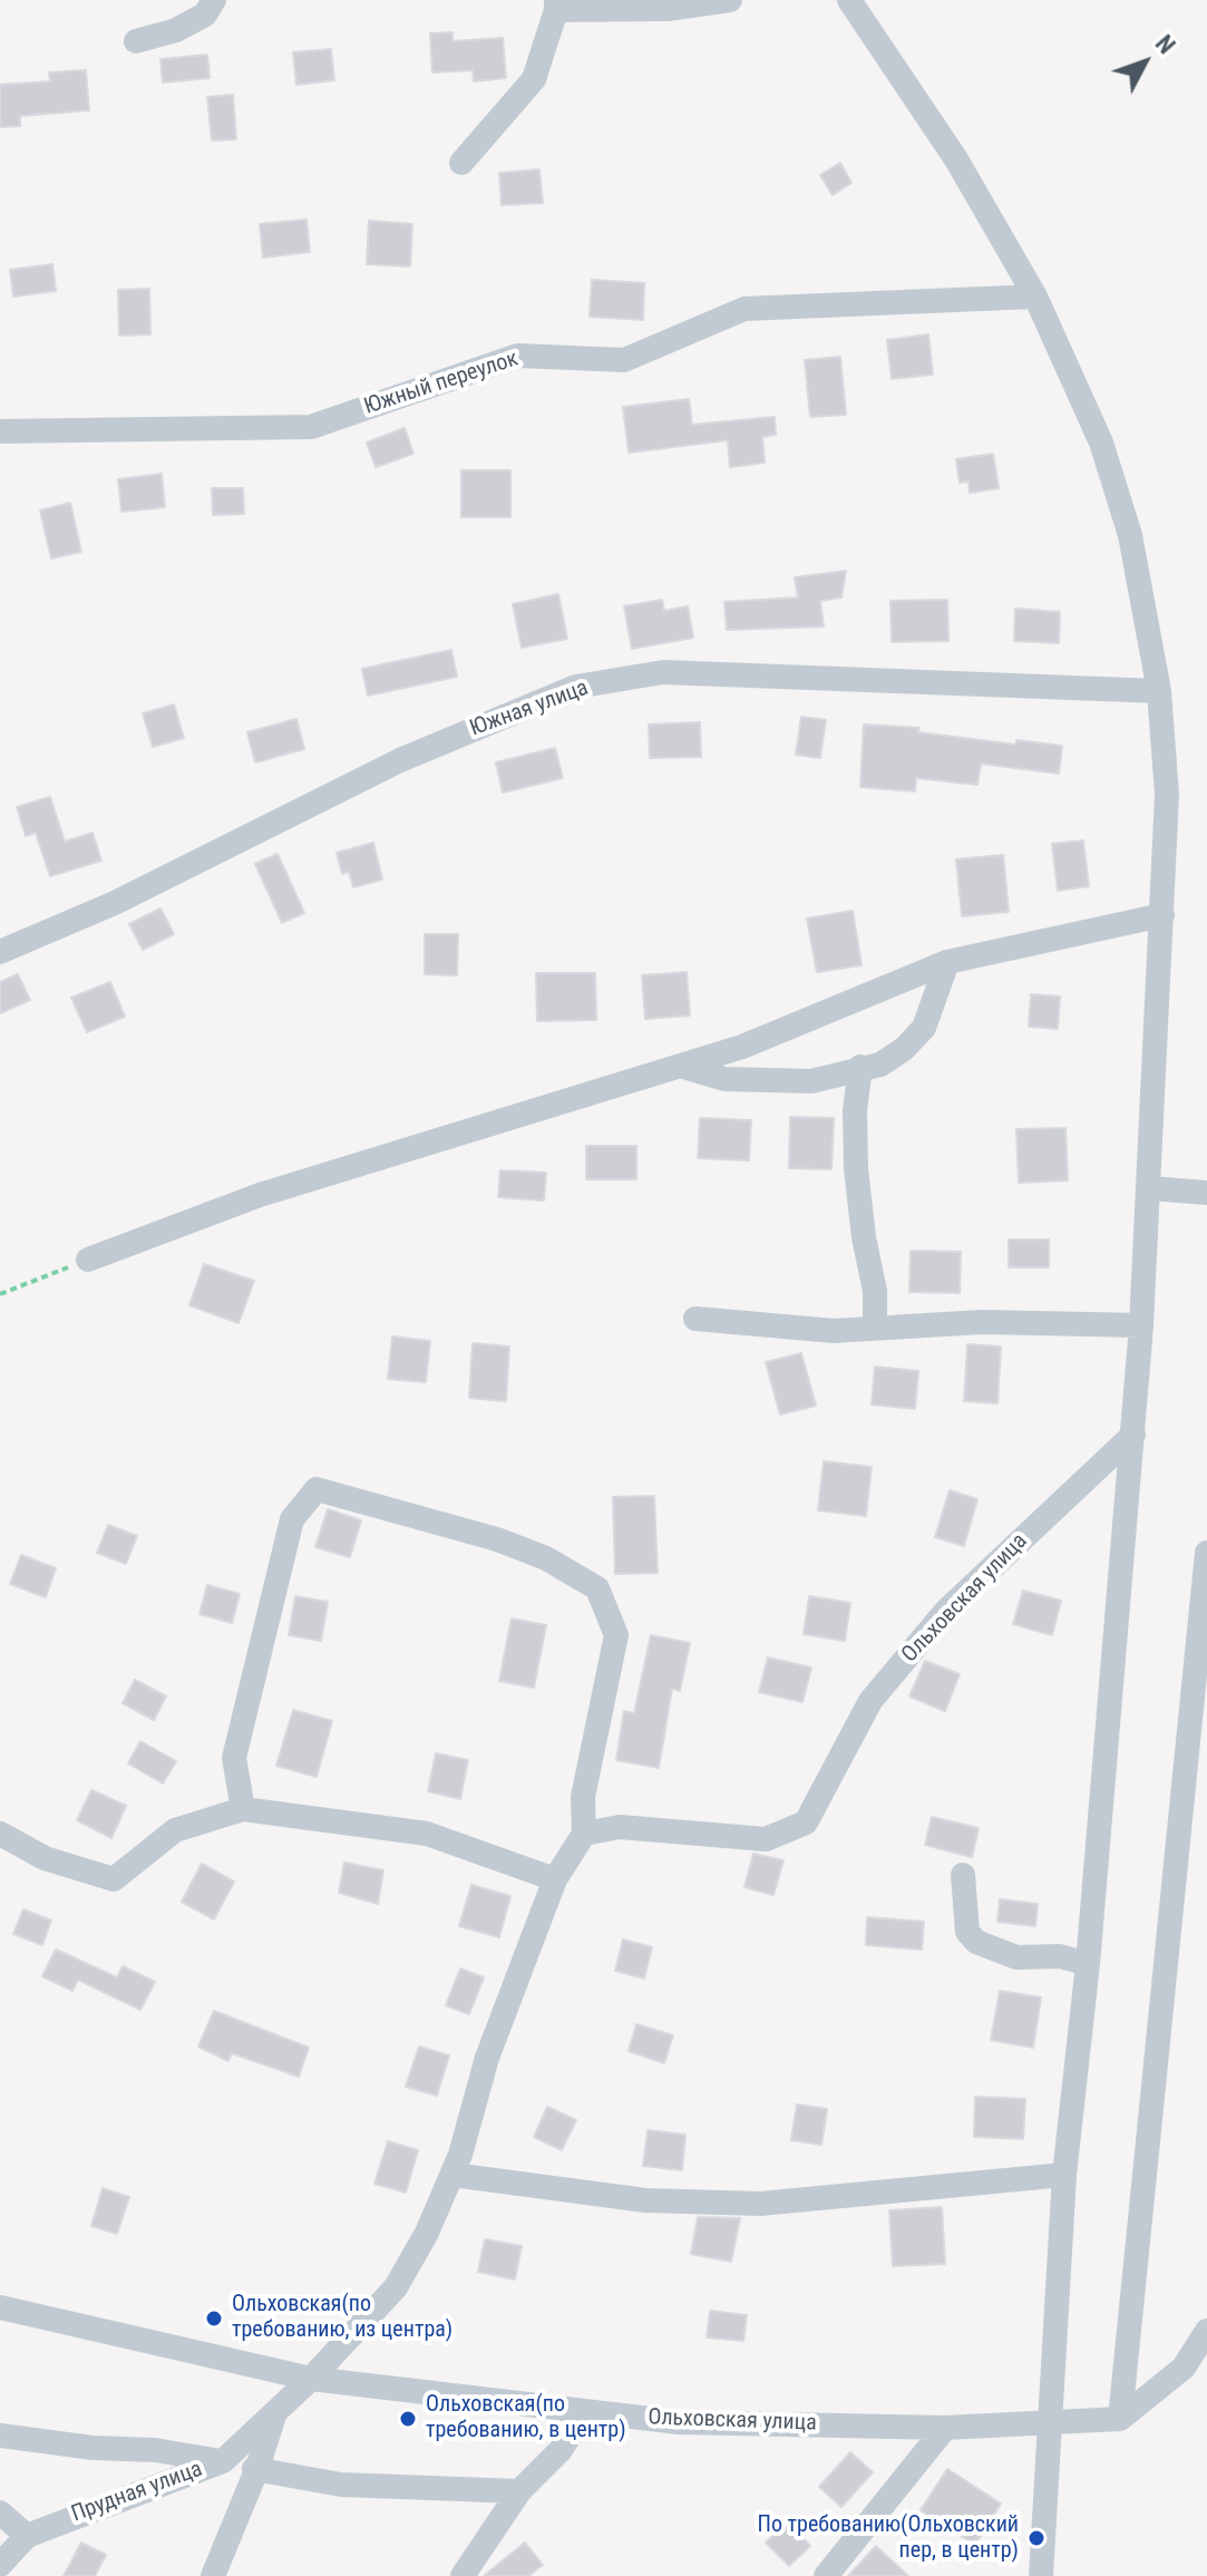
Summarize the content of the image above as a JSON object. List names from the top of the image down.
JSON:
{
  "streets": {
    "street": [
      "Южный переулок",
      "Южная улица",
      "Ольховская улица",
      "Прудная улица"
    ]
  },
  "crossings": [
    ["Ольховская улица", "Прудная улица"]
  ],
  "places": ["Ольховская(по требованию, из центра)", "Ольховская(по требованию, в центр)", "По требованию(Ольховский пер, в центр)"],
  "north": "top right"
}
